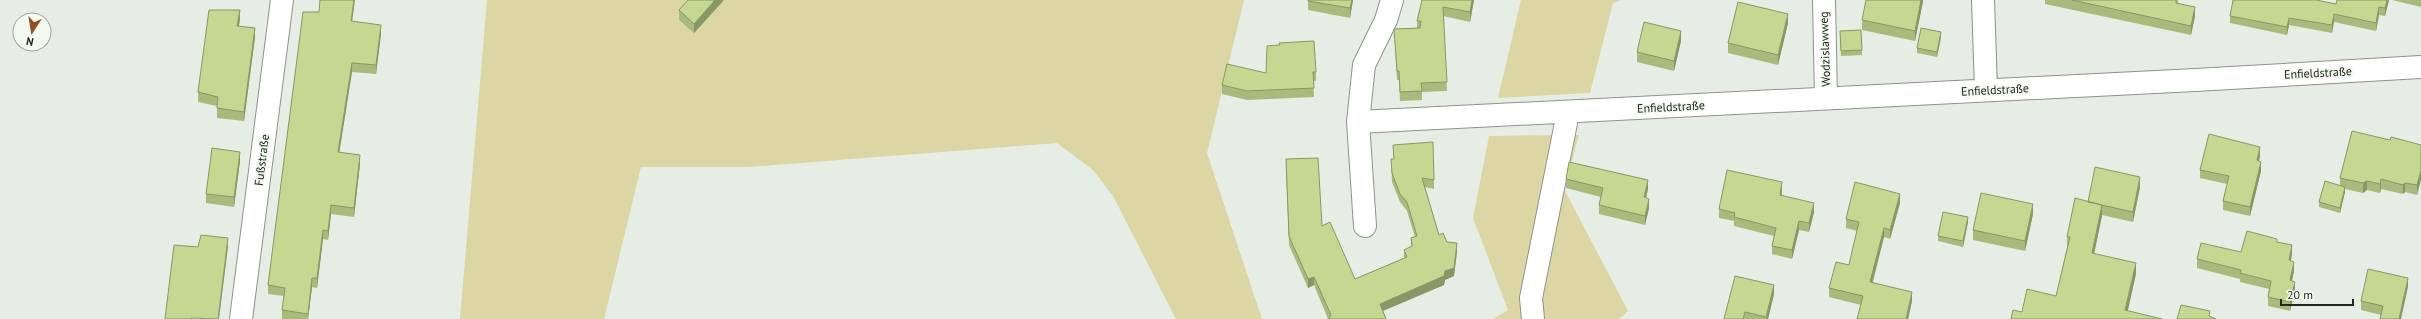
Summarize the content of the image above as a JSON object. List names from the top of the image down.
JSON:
{
  "streets": {
    "street": ["Wodzislawweg", "Enfieldstraße", "Fußstraße"]
  },
  "crossings": [
    ["Wodzislawweg", "Enfieldstraße"]
  ],
  "scale_bar": "20 m",
  "north": "bottom"
}
